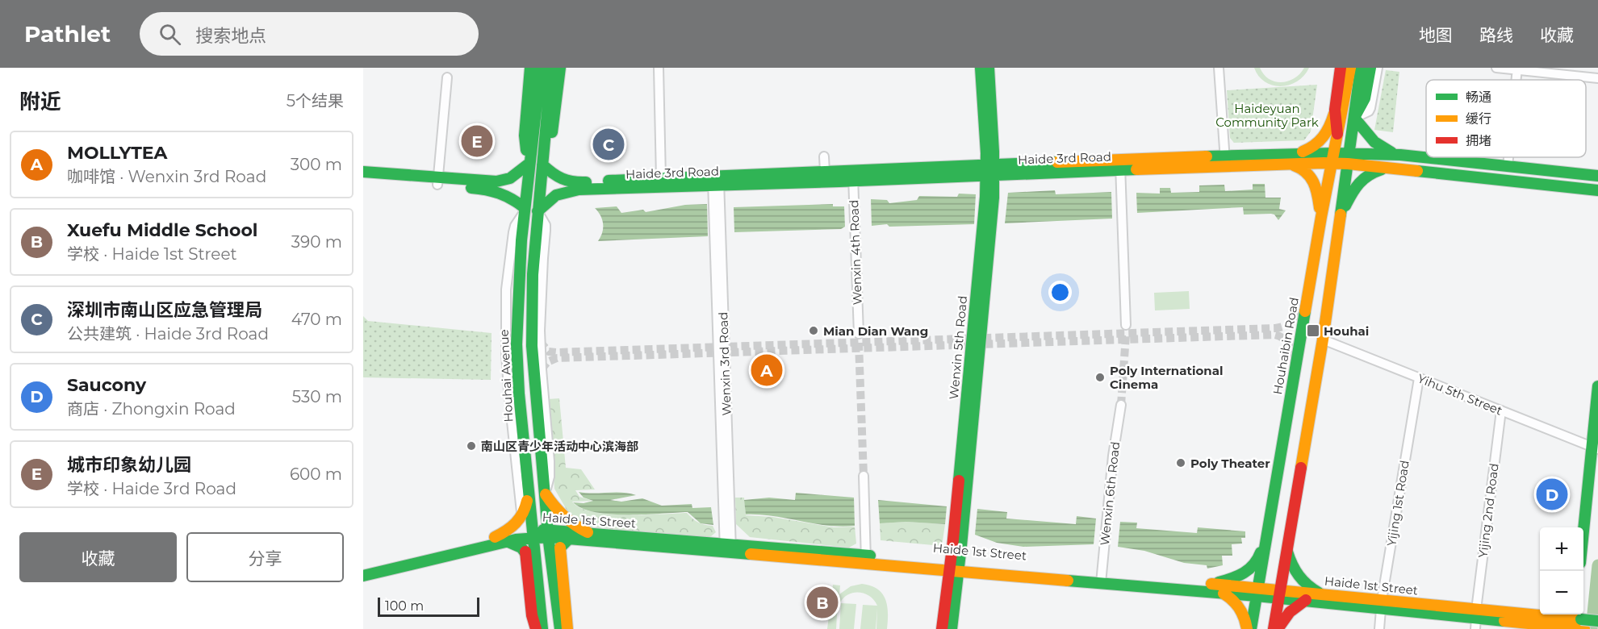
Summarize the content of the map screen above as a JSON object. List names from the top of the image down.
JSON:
{
  "streets": {
    "main road": [
      "Haide 3rd Road",
      "Houhaibin Road",
      "Wenxin 5th Road",
      "Houhai Avenue",
      "Haide 1st Street"
    ],
    "street": [
      "Wenxin 4th Road",
      "Wenxin 3rd Road",
      "Yihu 5th Street",
      "Wenxin 6th Road",
      "Yijing 1st Road",
      "Yijing 2nd Road"
    ]
  },
  "crossings": [
    ["Haide 3rd Road", "Wenxin 4th Road"],
    ["Haide 3rd Road", "Houhaibin Road"],
    ["Haide 3rd Road", "Wenxin 5th Road"],
    ["Haide 3rd Road", "Wenxin 3rd Road"],
    ["Houhaibin Road", "Haide 1st Street"],
    ["Wenxin 5th Road", "Haide 1st Street"],
    ["Wenxin 3rd Road", "Haide 1st Street"],
    ["Houhai Avenue", "Haide 1st Street"],
    ["Yihu 5th Street", "Yijing 1st Road"],
    ["Yihu 5th Street", "Yijing 2nd Road"],
    ["Wenxin 6th Road", "Haide 1st Street"],
    ["Yijing 1st Road", "Haide 1st Street"],
    ["Yijing 2nd Road", "Haide 1st Street"]
  ],
  "parks": ["Haideyuan Community Park"],
  "places": {
    "other": [
      "Mian Dian Wang",
      "Poly International Cinema",
      "南山区青少年活动中心滨海部",
      "Poly Theater"
    ],
    "transit": ["Houhai"]
  },
  "legend": ["畅通", "缓行", "拥堵"],
  "scale_bar": "100 m",
  "page": {
    "header": "Pathlet",
    "search": "搜索地点",
    "nav": ["地图", "路线", "收藏"],
    "heading": ["附近", "5个结果"],
    "pins": [
      "E",
      "C",
      "A",
      "D",
      "B"
    ],
    "list": [
      {
        "mark": "A",
        "name": "MOLLYTEA",
        "note": "咖啡馆 · Wenxin 3rd Road",
        "value": "300 m"
      },
      {
        "mark": "B",
        "name": "Xuefu Middle School",
        "note": "学校 · Haide 1st Street",
        "value": "390 m"
      },
      {
        "mark": "C",
        "name": "深圳市南山区应急管理局",
        "note": "公共建筑 · Haide 3rd Road",
        "value": "470 m"
      },
      {
        "mark": "D",
        "name": "Saucony",
        "note": "商店 · Zhongxin Road",
        "value": "530 m"
      },
      {
        "mark": "E",
        "name": "城市印象幼儿园",
        "note": "学校 · Haide 3rd Road",
        "value": "600 m"
      }
    ],
    "buttons": ["收藏", "分享"],
    "map_buttons": ["+", "−"],
    "scale": "100 m"
  }
}
